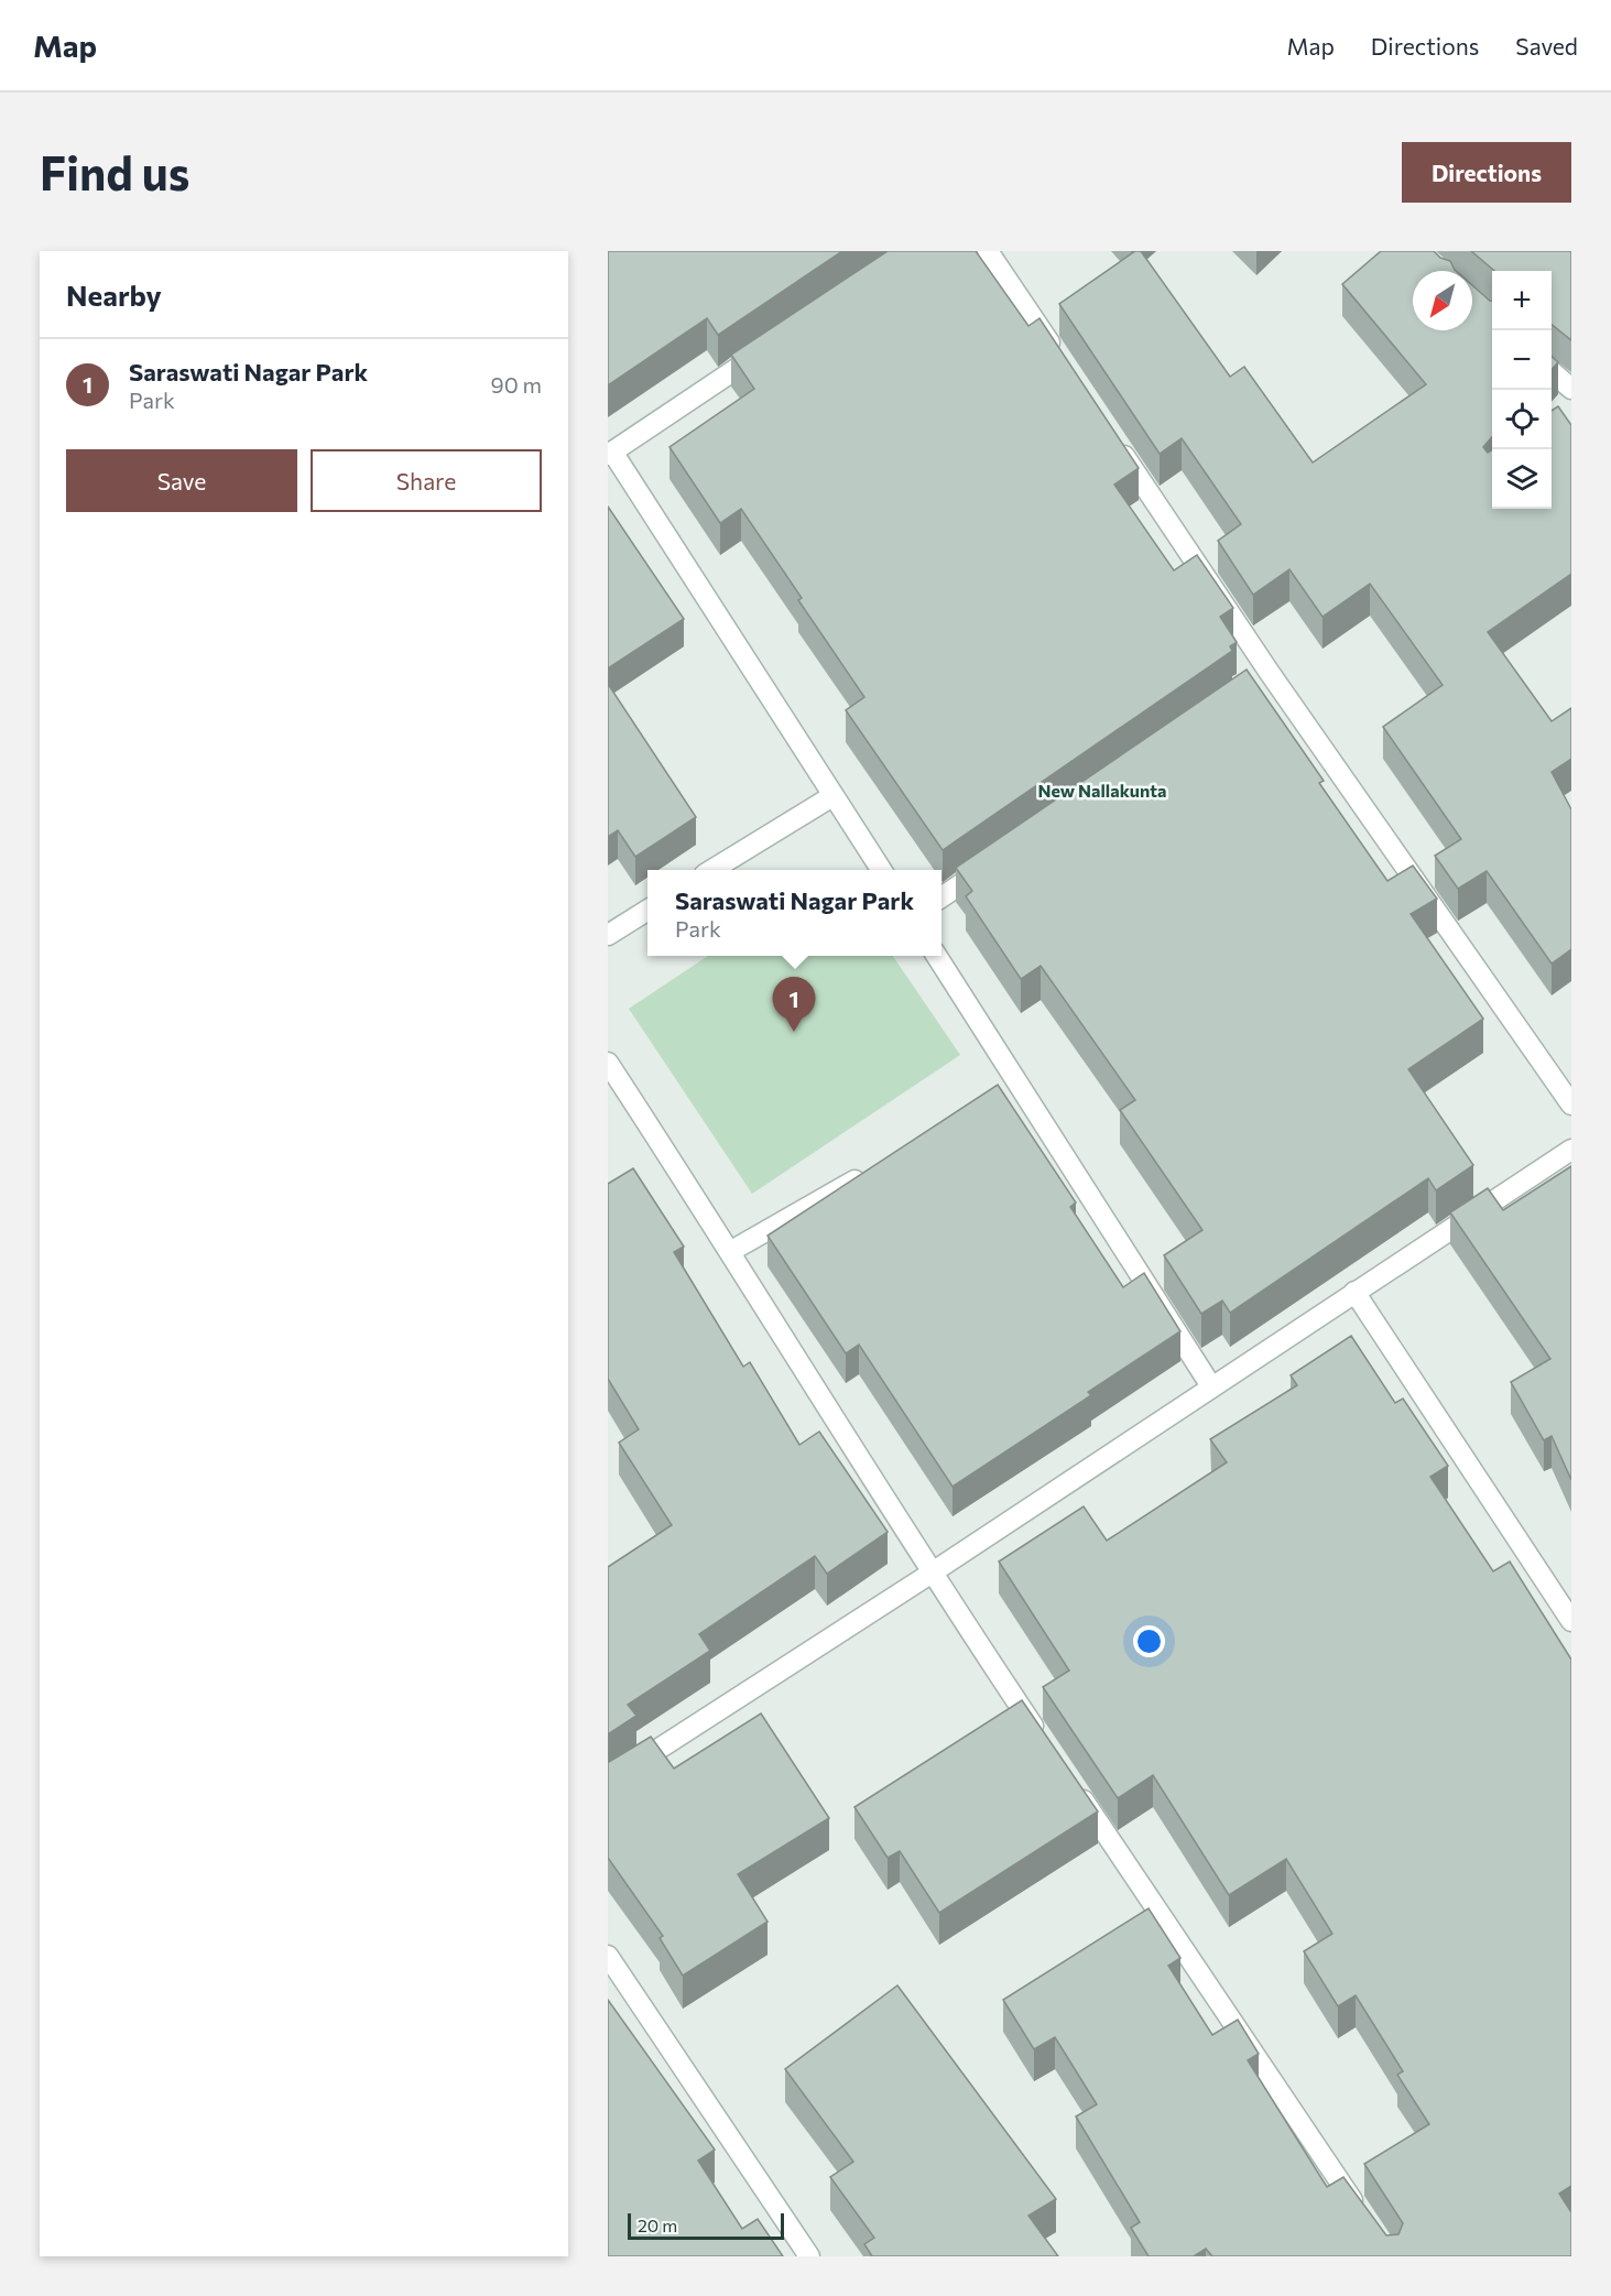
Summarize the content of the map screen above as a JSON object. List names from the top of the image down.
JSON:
{
  "districts": ["New Nallakunta"],
  "scale_bar": "20 m",
  "north": "bottom left",
  "page": {
    "header": "Map",
    "nav": ["Map", "Directions", "Saved"],
    "buttons": [
      "Directions",
      ["Save", "Share"]
    ],
    "title": "Find us",
    "heading": "Nearby",
    "map_buttons": ["+", "−"],
    "list": [
      {
        "mark": "1",
        "name": "Saraswati Nagar Park",
        "note": "Park",
        "value": "90 m"
      }
    ],
    "popup": ["Saraswati Nagar Park", "Park"],
    "pins": "1",
    "scale": "20 m"
  }
}
